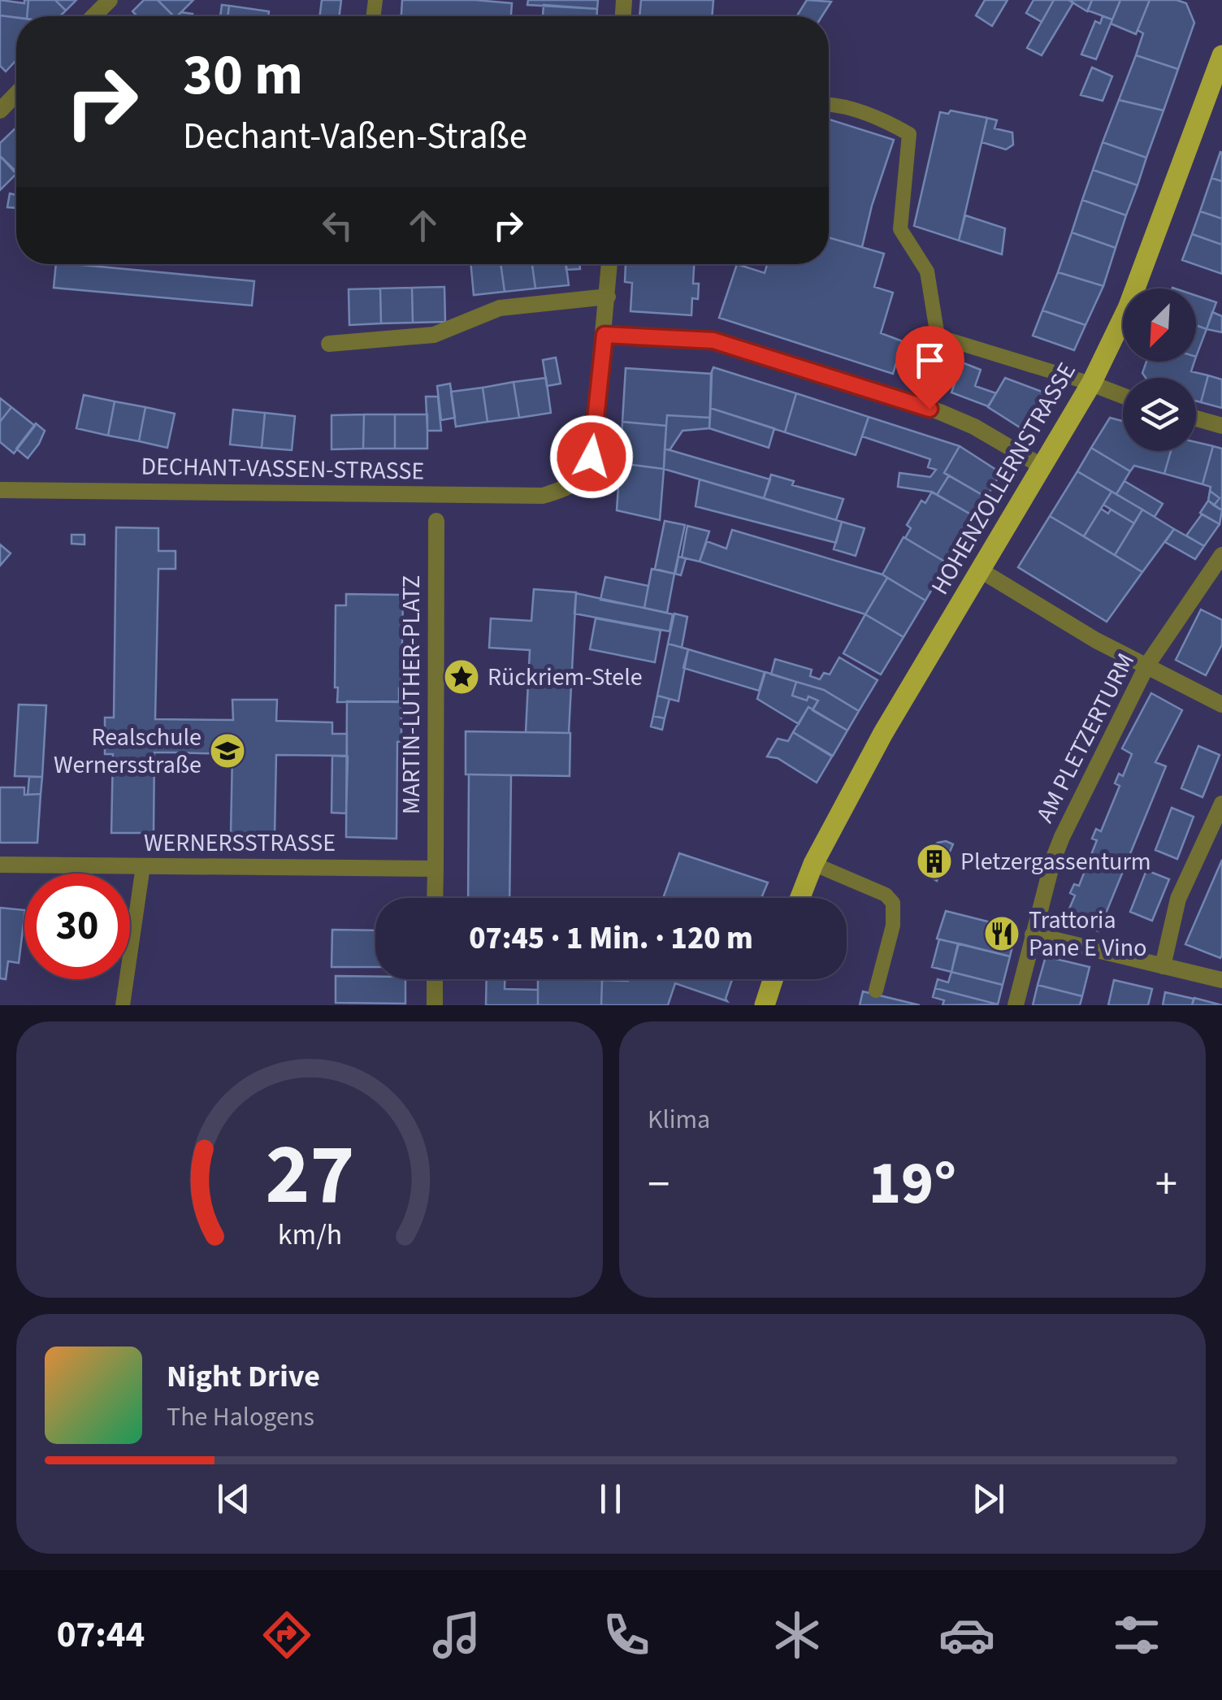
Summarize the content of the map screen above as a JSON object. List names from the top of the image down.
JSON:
{
  "streets": {
    "main road": ["HOHENZOLLERNSTRASSE"],
    "street": [
      "DECHANT-VASSEN-STRASSE",
      "MARTIN-LUTHER-PLATZ",
      "AM PLETZERTURM",
      "WERNERSSTRASSE"
    ]
  },
  "crossings": [
    ["MARTIN-LUTHER-PLATZ", "WERNERSSTRASSE"]
  ],
  "places": {
    "place": ["Rückriem-Stele"],
    "school or university": ["Realschule Wernersstraße"],
    "building": ["Pletzergassenturm"],
    "restaurant": ["Trattoria Pane E Vino"]
  },
  "north": "bottom left",
  "page": {
    "turn": ["30 m", "Dechant-Vaßen-Straße"],
    "limit": "30",
    "trip": "07:45 · 1 Min. · 120 m",
    "tile": "Klima",
    "heat": ["−", "19°", "+"],
    "song": ["Night Drive", "The Halogens"],
    "tabs": "07:44",
    "gauge": ["27", "km/h"]
  }
}
